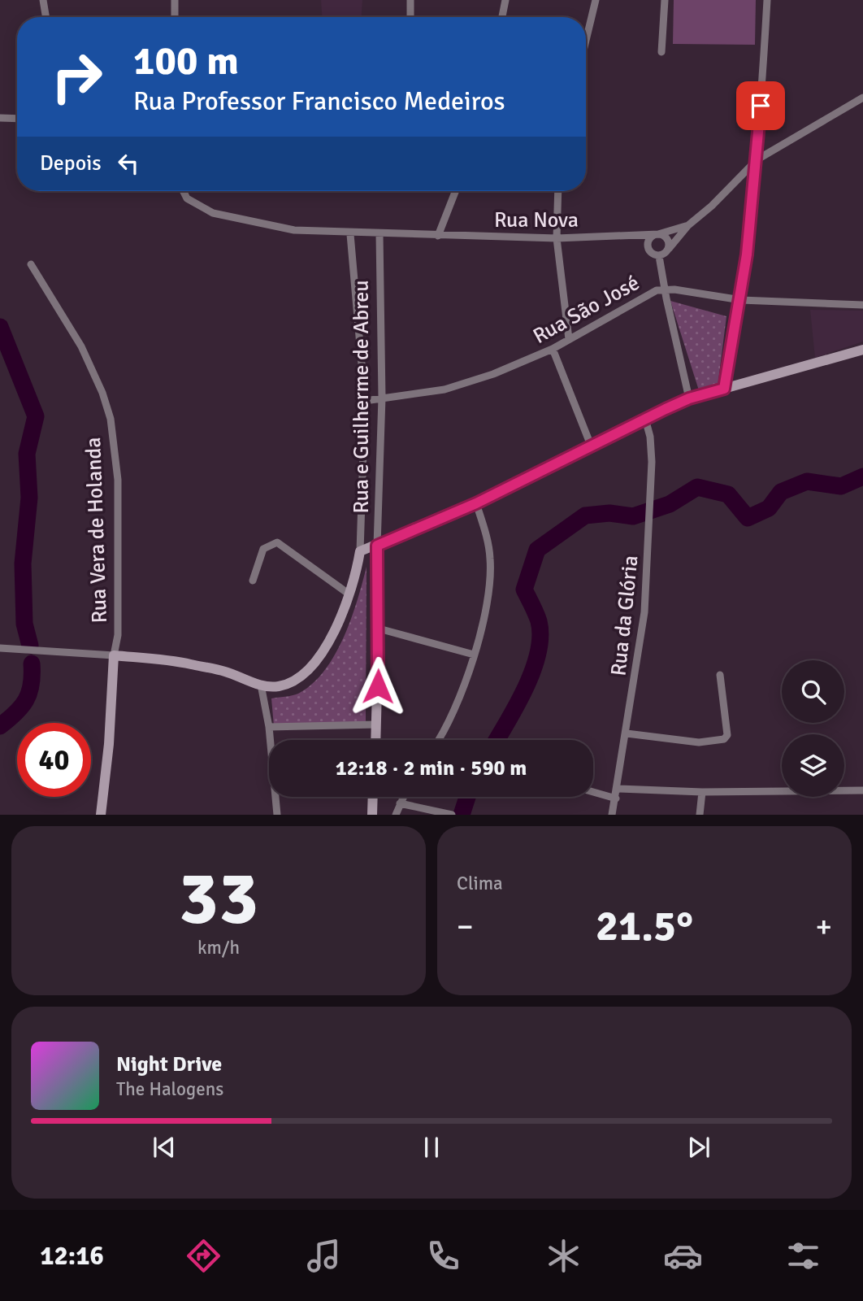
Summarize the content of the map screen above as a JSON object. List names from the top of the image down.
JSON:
{
  "streets": {
    "street": [
      "Rua Nova",
      "Rua São José",
      "Rua e Guilherme de Abreu",
      "Rua Vera de Holanda",
      "Rua da Glória"
    ]
  },
  "crossings": [
    ["Rua Nova", "Rua e Guilherme de Abreu"],
    ["Rua São José", "Rua e Guilherme de Abreu"]
  ],
  "page": {
    "turn": ["100 m", "Rua Professor Francisco Medeiros"],
    "then": "Depois",
    "limit": "40",
    "trip": "12:18 · 2 min · 590 m",
    "tile": [
      ["33", "km/h"],
      "Clima"
    ],
    "heat": ["−", "21.5°", "+"],
    "song": ["Night Drive", "The Halogens"],
    "tabs": "12:16"
  }
}
